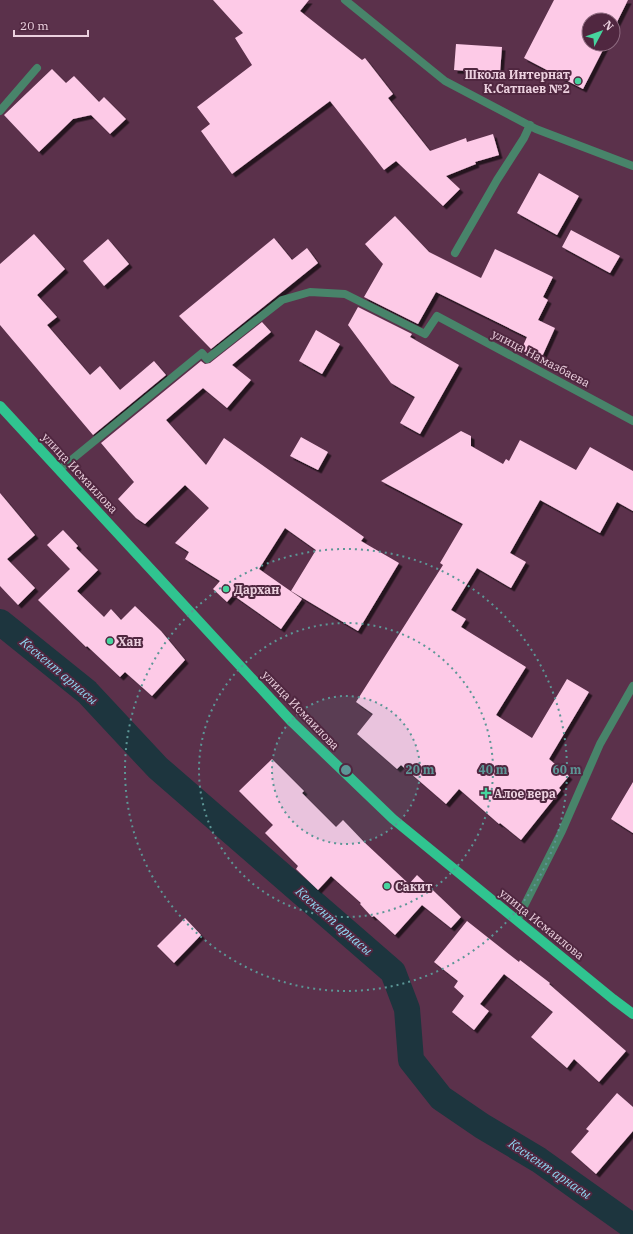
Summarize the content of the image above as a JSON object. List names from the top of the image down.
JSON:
{
  "streets": {
    "main road": ["улица Исмаилова"],
    "street": ["улица Намазбаева"]
  },
  "crossings": [
    ["улица Намазбаева", "улица Исмаилова"]
  ],
  "water": ["Кескент арнасы"],
  "places": {
    "other": [
      "Школа Интернат К.Сатпаев №2",
      "Дархан",
      "Хан",
      "Сакит"
    ],
    "health": ["Алое вера"]
  },
  "scale_bar": "20 m",
  "north": "top right",
  "rings": ["20 m", "40 m", "60 m"]
}
